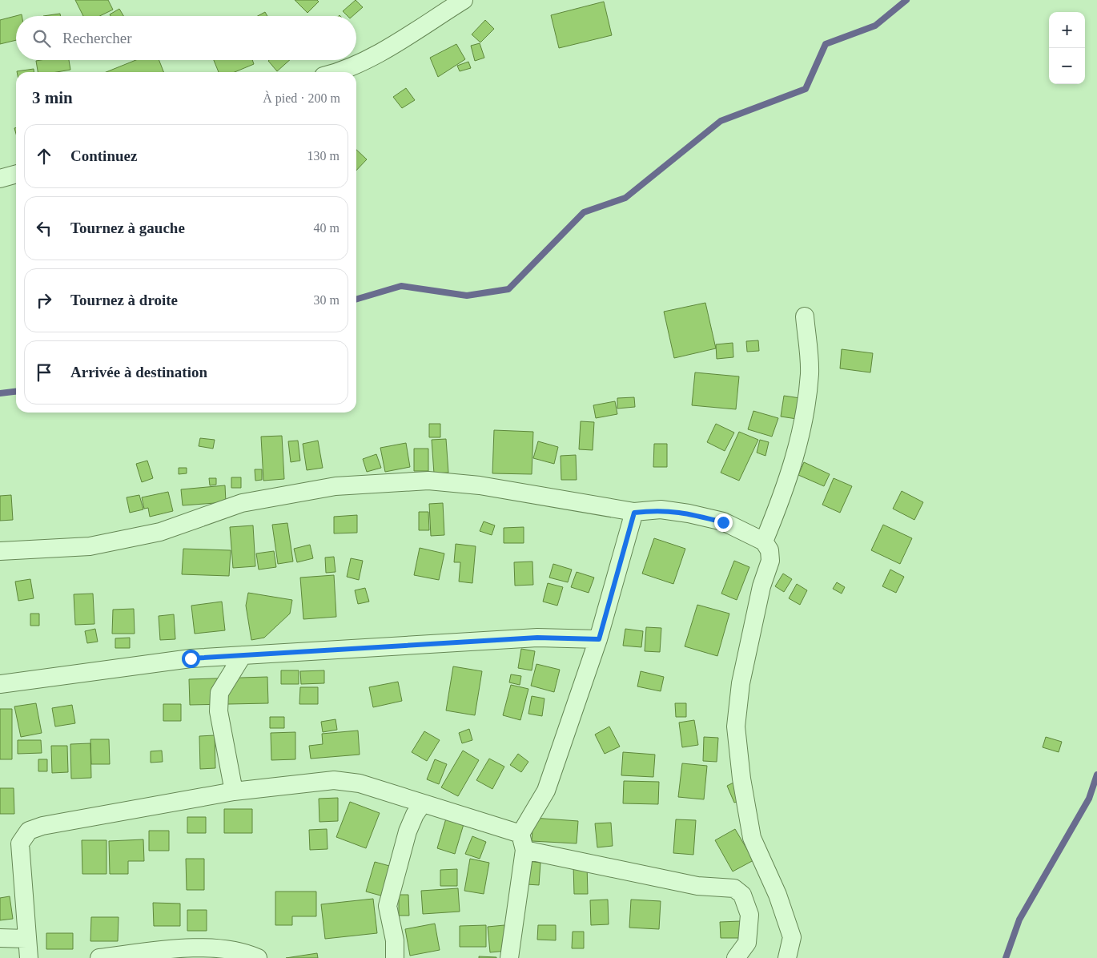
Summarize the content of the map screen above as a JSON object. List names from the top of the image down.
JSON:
{
  "page": {
    "map_buttons": ["+", "−"],
    "search": "Rechercher",
    "heading": ["3 min", "À pied · 200 m"],
    "list": [
      ["Continuez", "130 m"],
      ["Tournez à gauche", "40 m"],
      ["Tournez à droite", "30 m"],
      "Arrivée à destination"
    ]
  }
}
